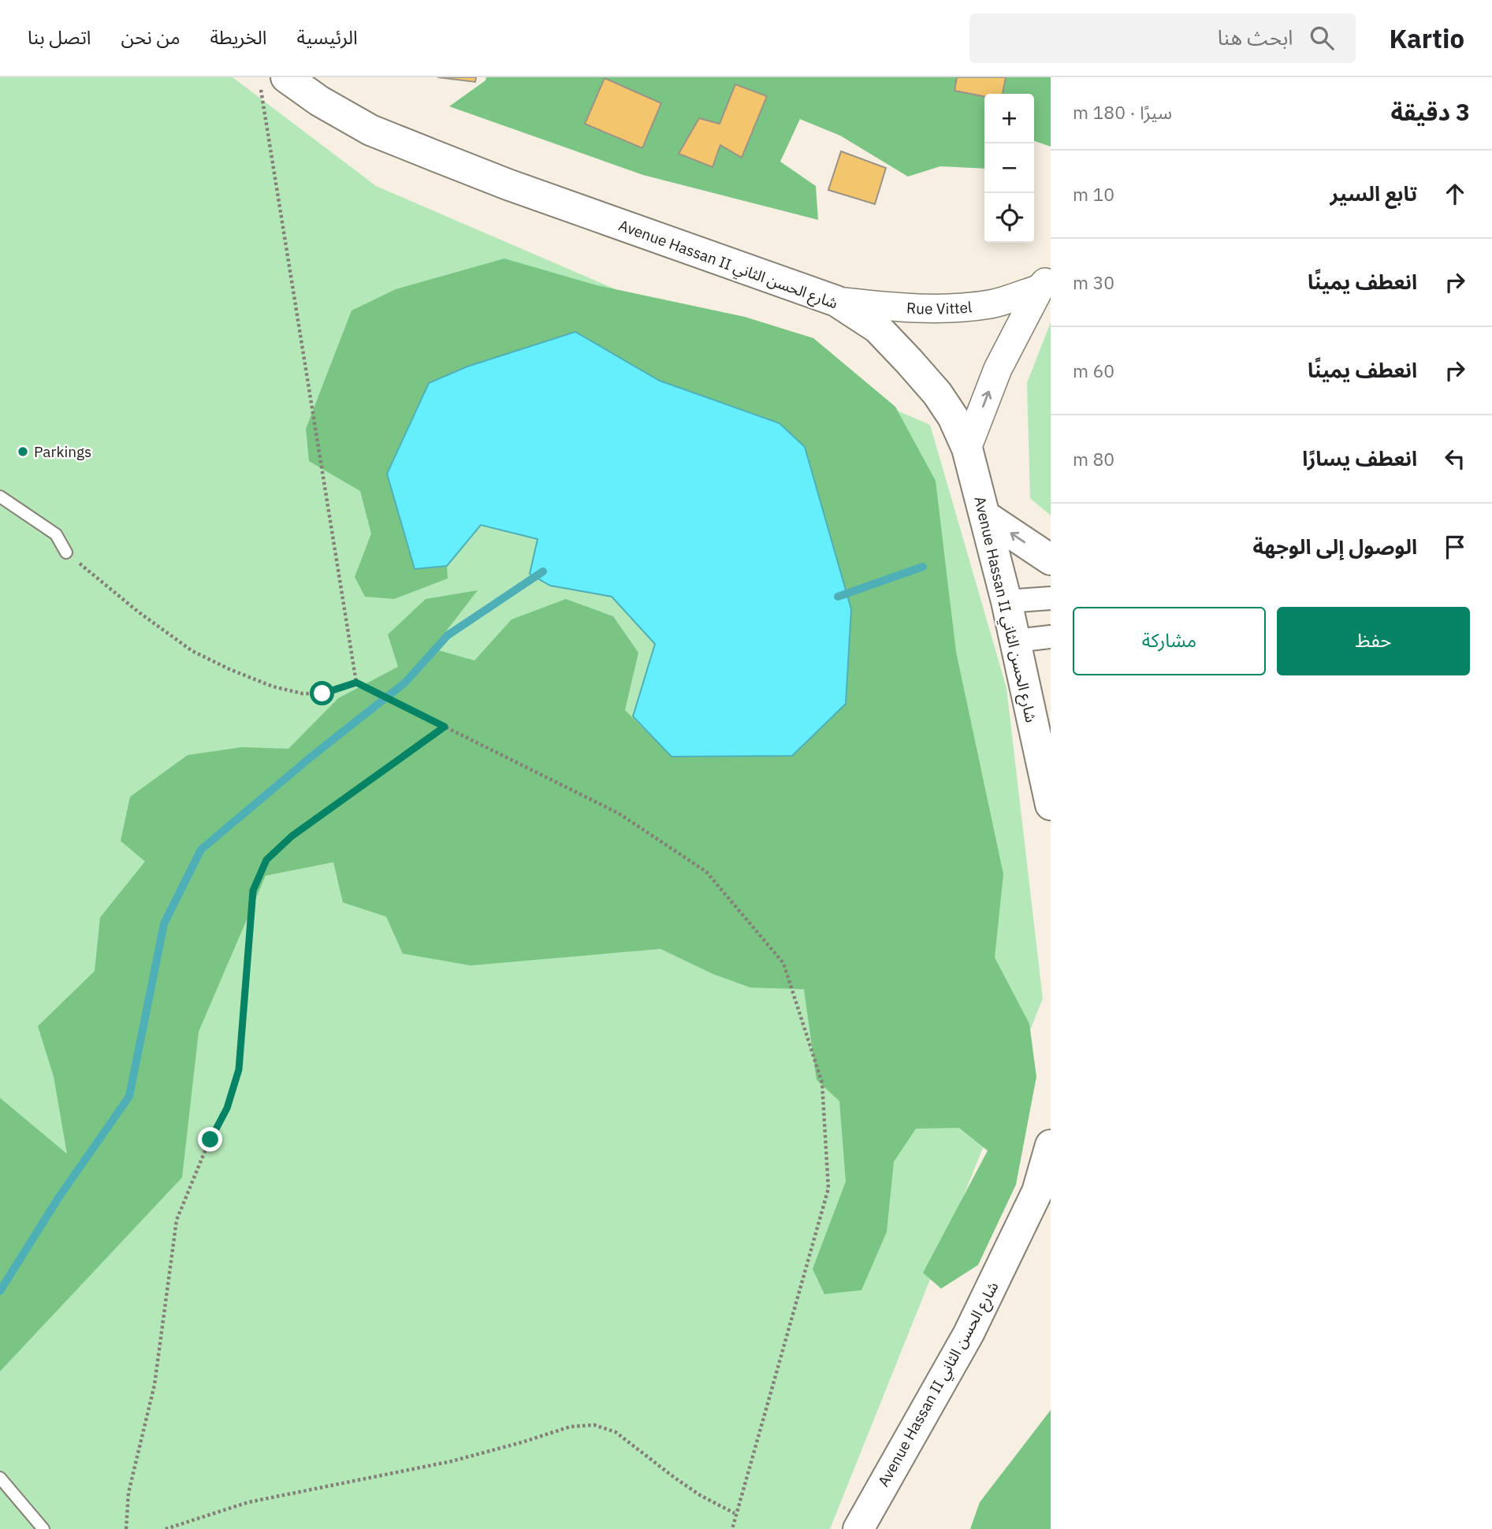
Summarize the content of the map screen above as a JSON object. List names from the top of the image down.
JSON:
{
  "streets": {
    "main road": ["Avenue Hassan II شارع الحسن الثاني"],
    "street": ["Rue Vittel"]
  },
  "crossings": [
    ["Avenue Hassan II شارع الحسن الثاني", "Rue Vittel"]
  ],
  "one_way": ["Rue Vittel"],
  "places": ["Parkings"],
  "page": {
    "header": "Kartio",
    "search": "ابحث هنا",
    "nav": [
      "الرئيسية",
      "الخريطة",
      "من نحن",
      "اتصل بنا"
    ],
    "heading": ["3 دقيقة", "سيرًا · 180 m"],
    "map_buttons": ["+", "−"],
    "list": [
      ["تابع السير", "10 m"],
      ["انعطف يمينًا", "30 m"],
      ["انعطف يمينًا", "60 m"],
      ["انعطف يسارًا", "80 m"],
      "الوصول إلى الوجهة"
    ],
    "buttons": ["حفظ", "مشاركة"]
  }
}
